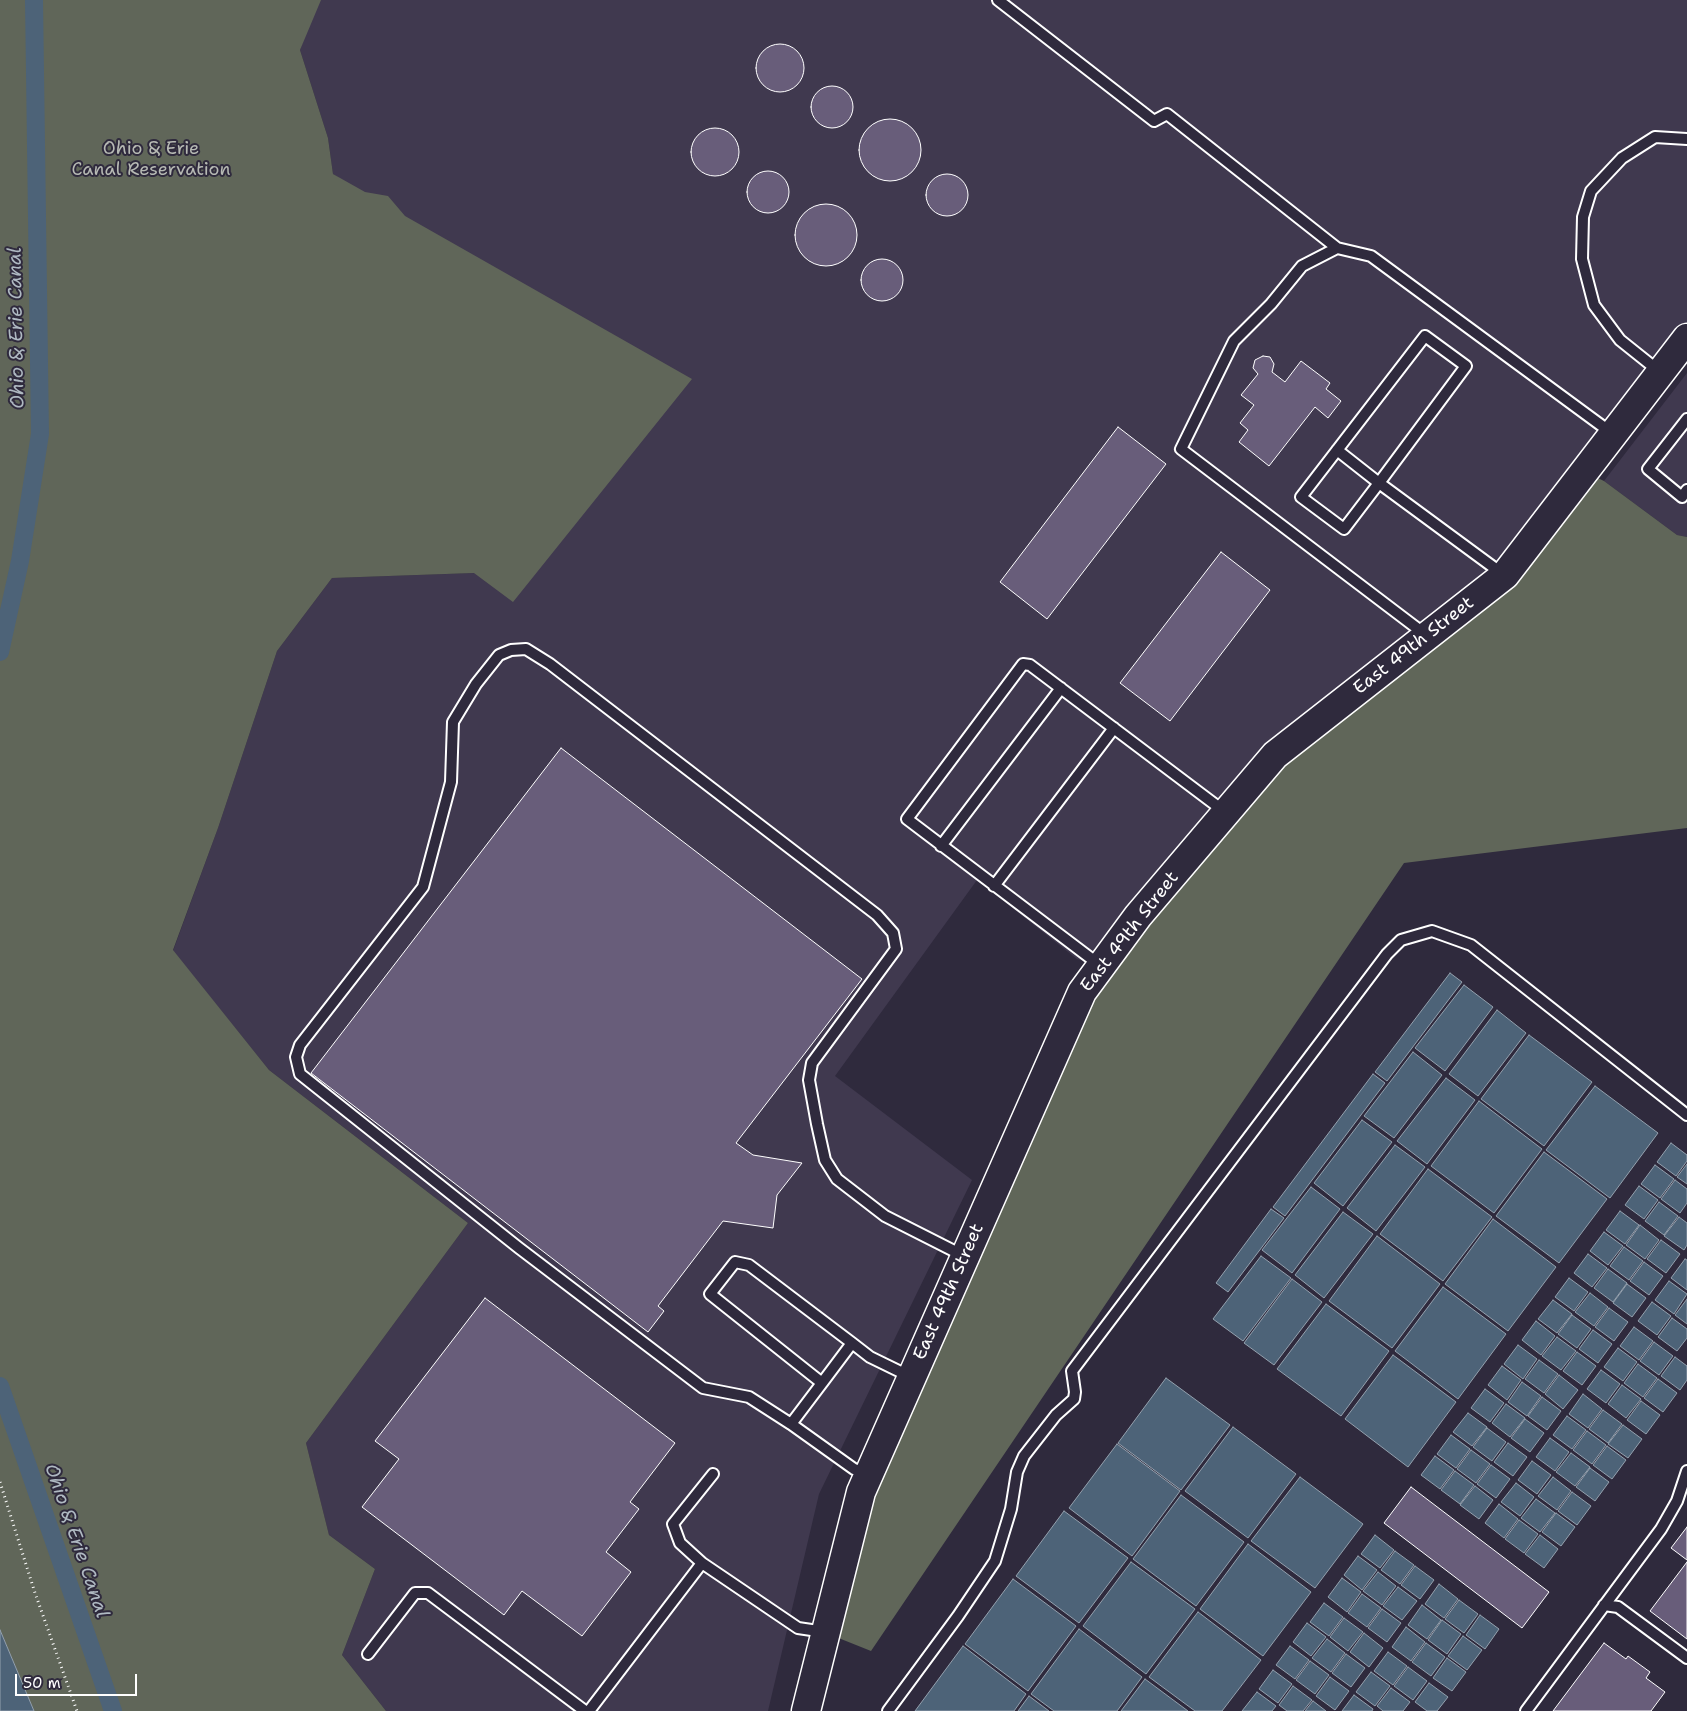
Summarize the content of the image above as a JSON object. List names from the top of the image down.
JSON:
{
  "streets": {
    "street": ["East 49th Street"]
  },
  "water": ["Ohio & Erie Canal"],
  "parks": ["Ohio & Erie Canal Reservation"],
  "scale_bar": "50 m"
}
